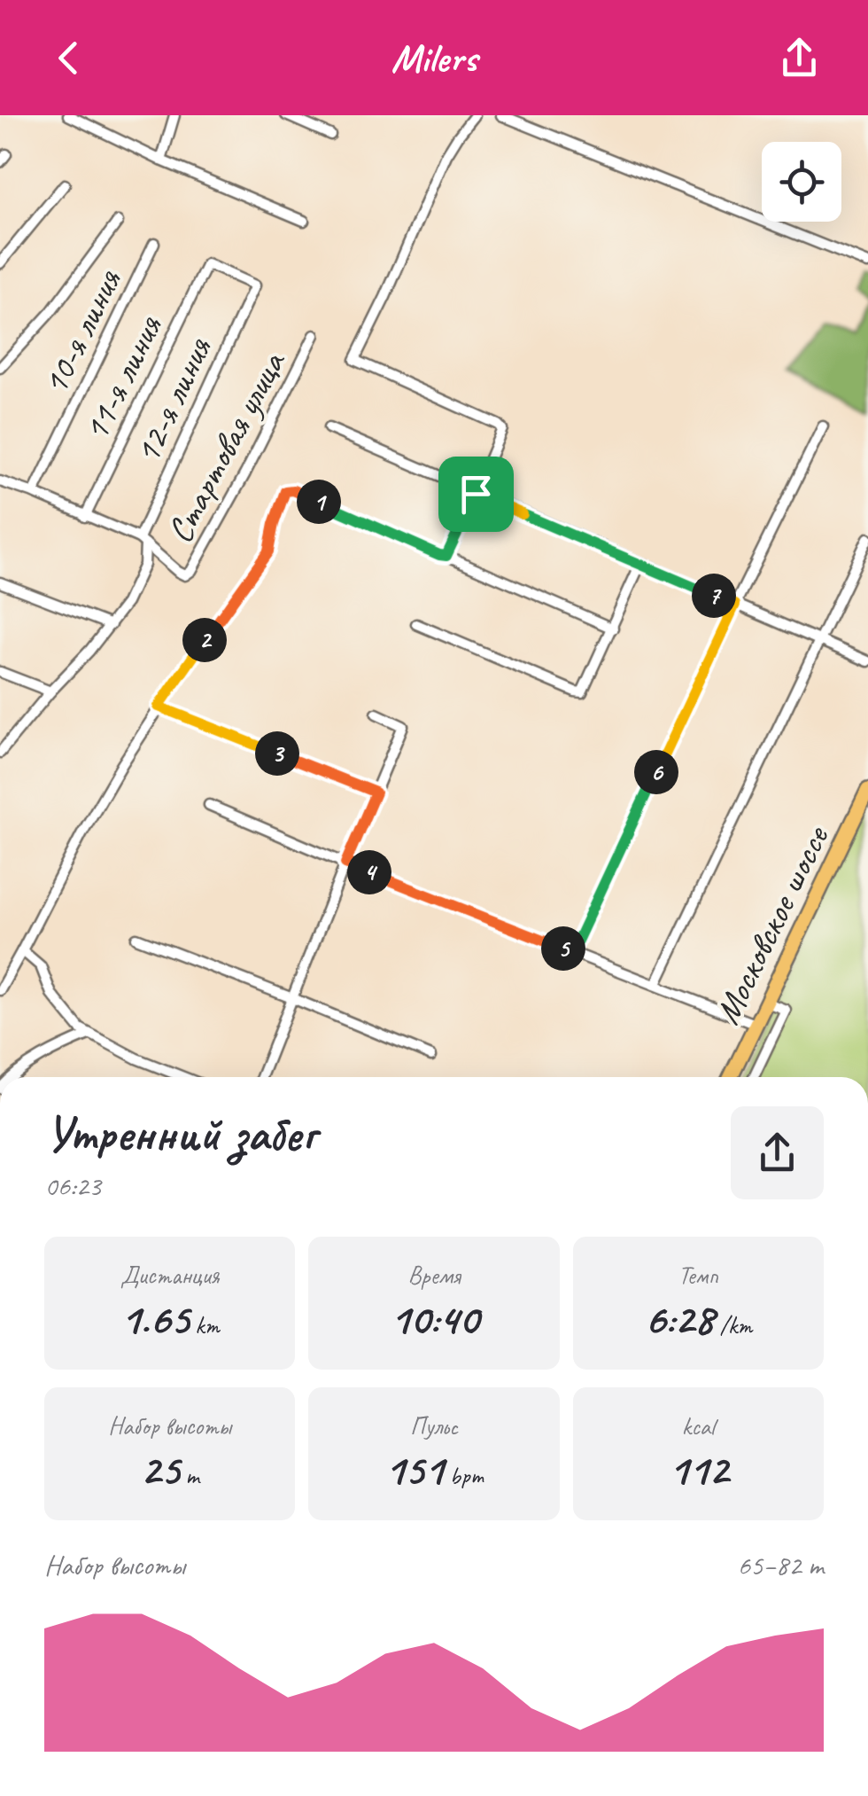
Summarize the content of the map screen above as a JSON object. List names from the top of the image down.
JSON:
{
  "streets": {
    "highway": ["Московское шоссе"],
    "street": [
      "10-я линия",
      "11-я линия",
      "12-я линия",
      "Стартовая улица"
    ]
  },
  "crossings": [
    ["11-я линия", "12-я линия"],
    ["12-я линия", "Стартовая улица"]
  ],
  "page": {
    "header": "Milers",
    "pins": [
      "1",
      "7",
      "2",
      "3",
      "6",
      "4",
      "5"
    ],
    "heading": ["Утренний забег", "06:23"],
    "stats": [
      ["Дистанция", "1.65 km"],
      ["Время", "10:40"],
      ["Темп", "6:28 /km"],
      ["Набор высоты", "25 m"],
      ["Пульс", "151 bpm"],
      ["kcal", "112"]
    ],
    "chart": ["Набор высоты", "65–82 m"]
  }
}
